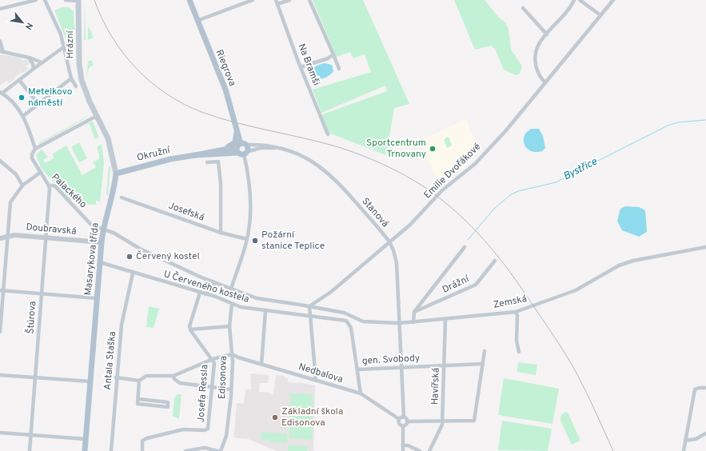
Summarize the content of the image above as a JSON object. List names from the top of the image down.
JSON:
{
  "streets": {
    "main road": [
      "Hrázní",
      "Riegrova",
      "Okružní",
      "Masarykova třída"
    ],
    "street": [
      "Na Bramši",
      "Emilie Dvořákové",
      "Palackého",
      "Josefská",
      "Stanová",
      "Doubravská",
      "Drážní",
      "U Červeného kostela",
      "Zemská",
      "Štúrova",
      "gen. Svobody",
      "Antala Staška",
      "Nedbalova",
      "Edisonova",
      "Havířská",
      "Josefa Ressla"
    ]
  },
  "crossings": [
    ["Hrázní", "Masarykova třída"],
    ["Riegrova", "Okružní"],
    ["Riegrova", "Stanová"],
    ["Okružní", "Stanová"],
    ["Okružní", "Masarykova třída"],
    ["Emilie Dvořákové", "Stanová"],
    ["Emilie Dvořákové", "U Červeného kostela"],
    ["Emilie Dvořákové", "Zemská"],
    ["Palackého", "Masarykova třída"],
    ["Palackého", "U Červeného kostela"],
    ["Palackého", "Štúrova"],
    ["Stanová", "Zemská"],
    ["Stanová", "gen. Svobody"],
    ["Stanová", "Nedbalova"],
    ["Doubravská", "Masarykova třída"],
    ["Doubravská", "Štúrova"],
    ["Masarykova třída", "U Červeného kostela"],
    ["U Červeného kostela", "Zemská"],
    ["U Červeného kostela", "gen. Svobody"],
    ["U Červeného kostela", "Antala Staška"],
    ["U Červeného kostela", "Edisonova"],
    ["Zemská", "Havířská"],
    ["gen. Svobody", "Havířská"],
    ["Nedbalova", "Edisonova"]
  ],
  "water": ["Bystřice"],
  "places": [
    "Metelkovo náměstí",
    "Sportcentrum Trnovany",
    "Požární stanice Teplice",
    "Červený kostel",
    "Základní škola Edisonova"
  ],
  "north": "bottom right"
}
